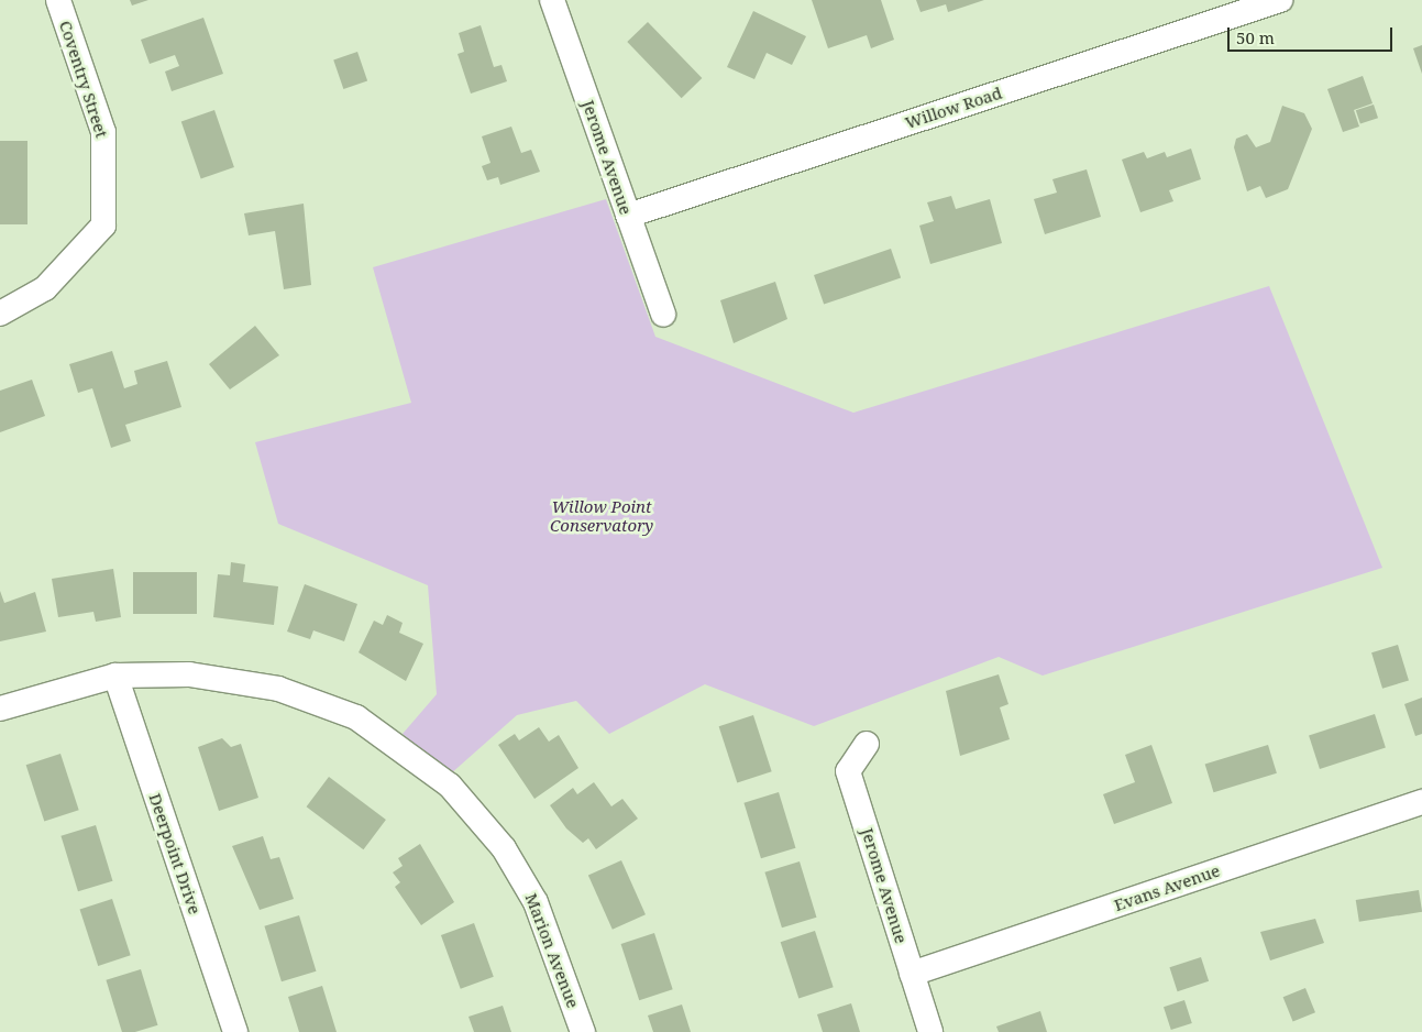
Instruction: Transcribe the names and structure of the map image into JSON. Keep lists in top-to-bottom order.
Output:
{
  "streets": {
    "street": [
      "Coventry Street",
      "Willow Road",
      "Jerome Avenue",
      "Deerpoint Drive",
      "Evans Avenue",
      "Marion Avenue"
    ]
  },
  "crossings": [
    ["Willow Road", "Jerome Avenue"],
    ["Jerome Avenue", "Evans Avenue"],
    ["Deerpoint Drive", "Marion Avenue"]
  ],
  "parks": ["Willow Point Conservatory"],
  "scale_bar": "50 m"
}
